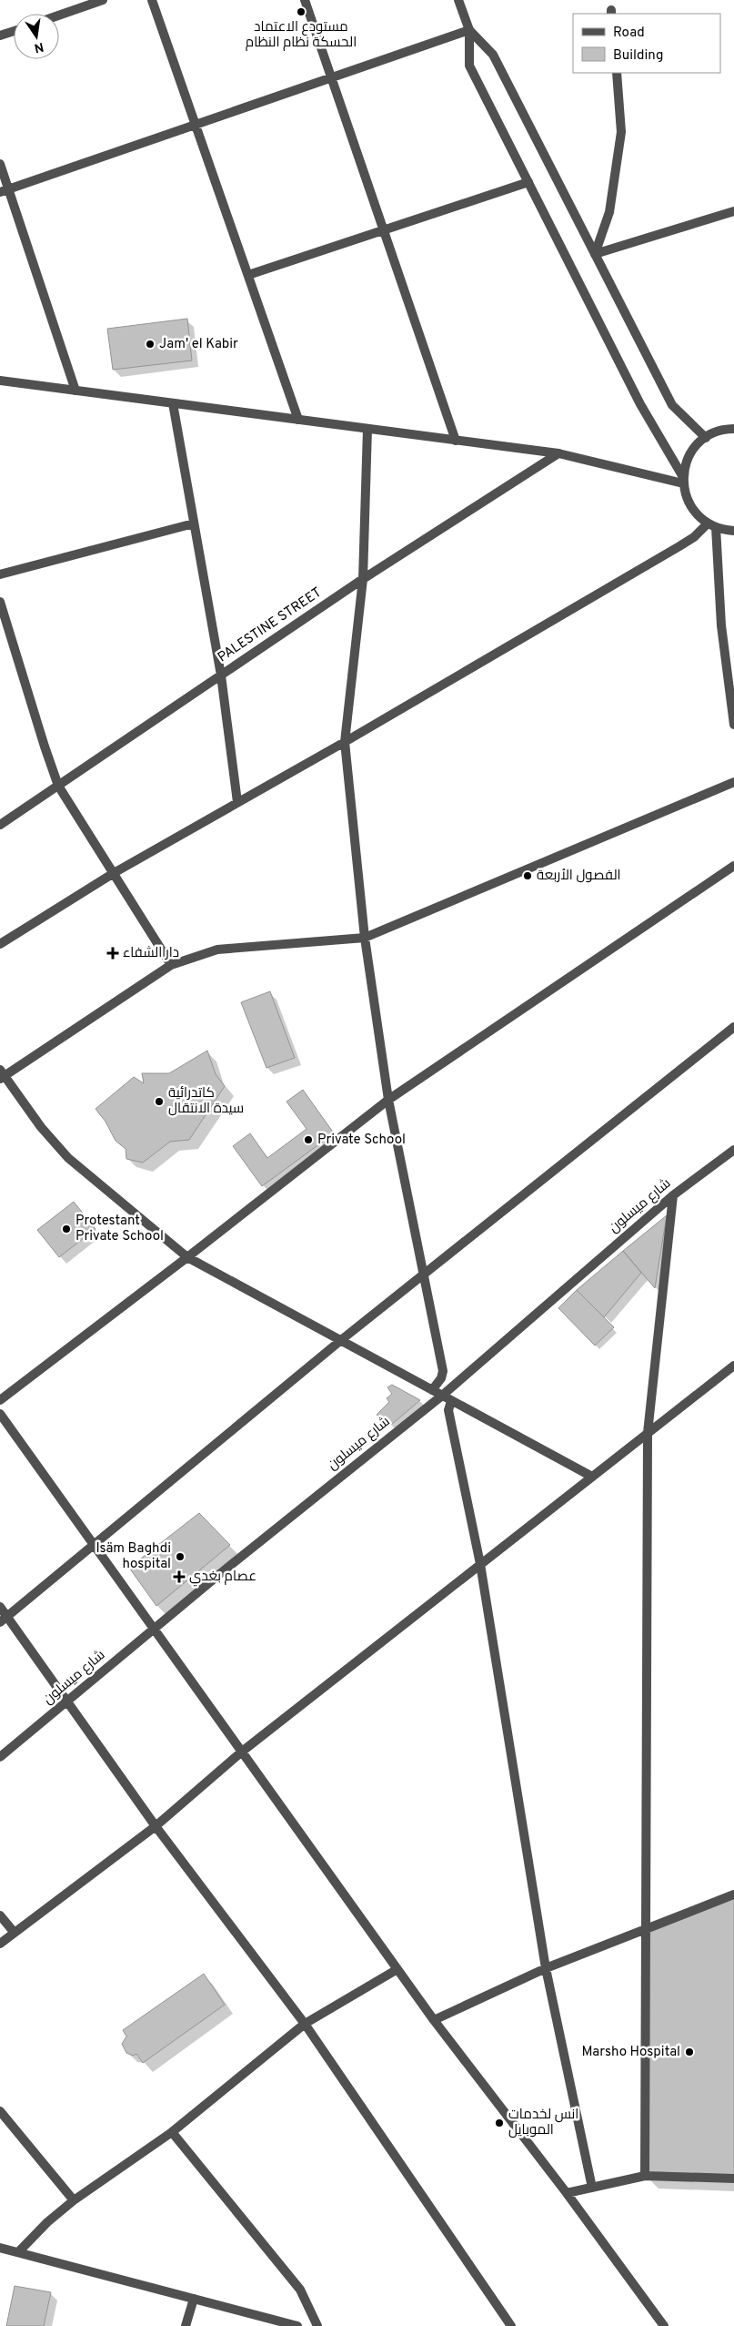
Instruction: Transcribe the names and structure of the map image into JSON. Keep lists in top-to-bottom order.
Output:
{
  "streets": {
    "street": ["PALESTINE STREET", "شارع ميسلون"]
  },
  "places": {
    "other": [
      "مستودع الاعتماد الحسكة نظام النظام",
      "Jam' el Kabir",
      "الفصول الأربعة",
      "كاتدرائية سيدة الانتقال",
      "Private School",
      "Protestant Private School",
      "Isäm Baghdi hospital",
      "Marsho Hospital",
      "انس لخدمات الموبايل"
    ],
    "health": ["دار الشفاء", "عصام بغدي"]
  },
  "legend": ["Road", "Building"],
  "north": "bottom"
}
